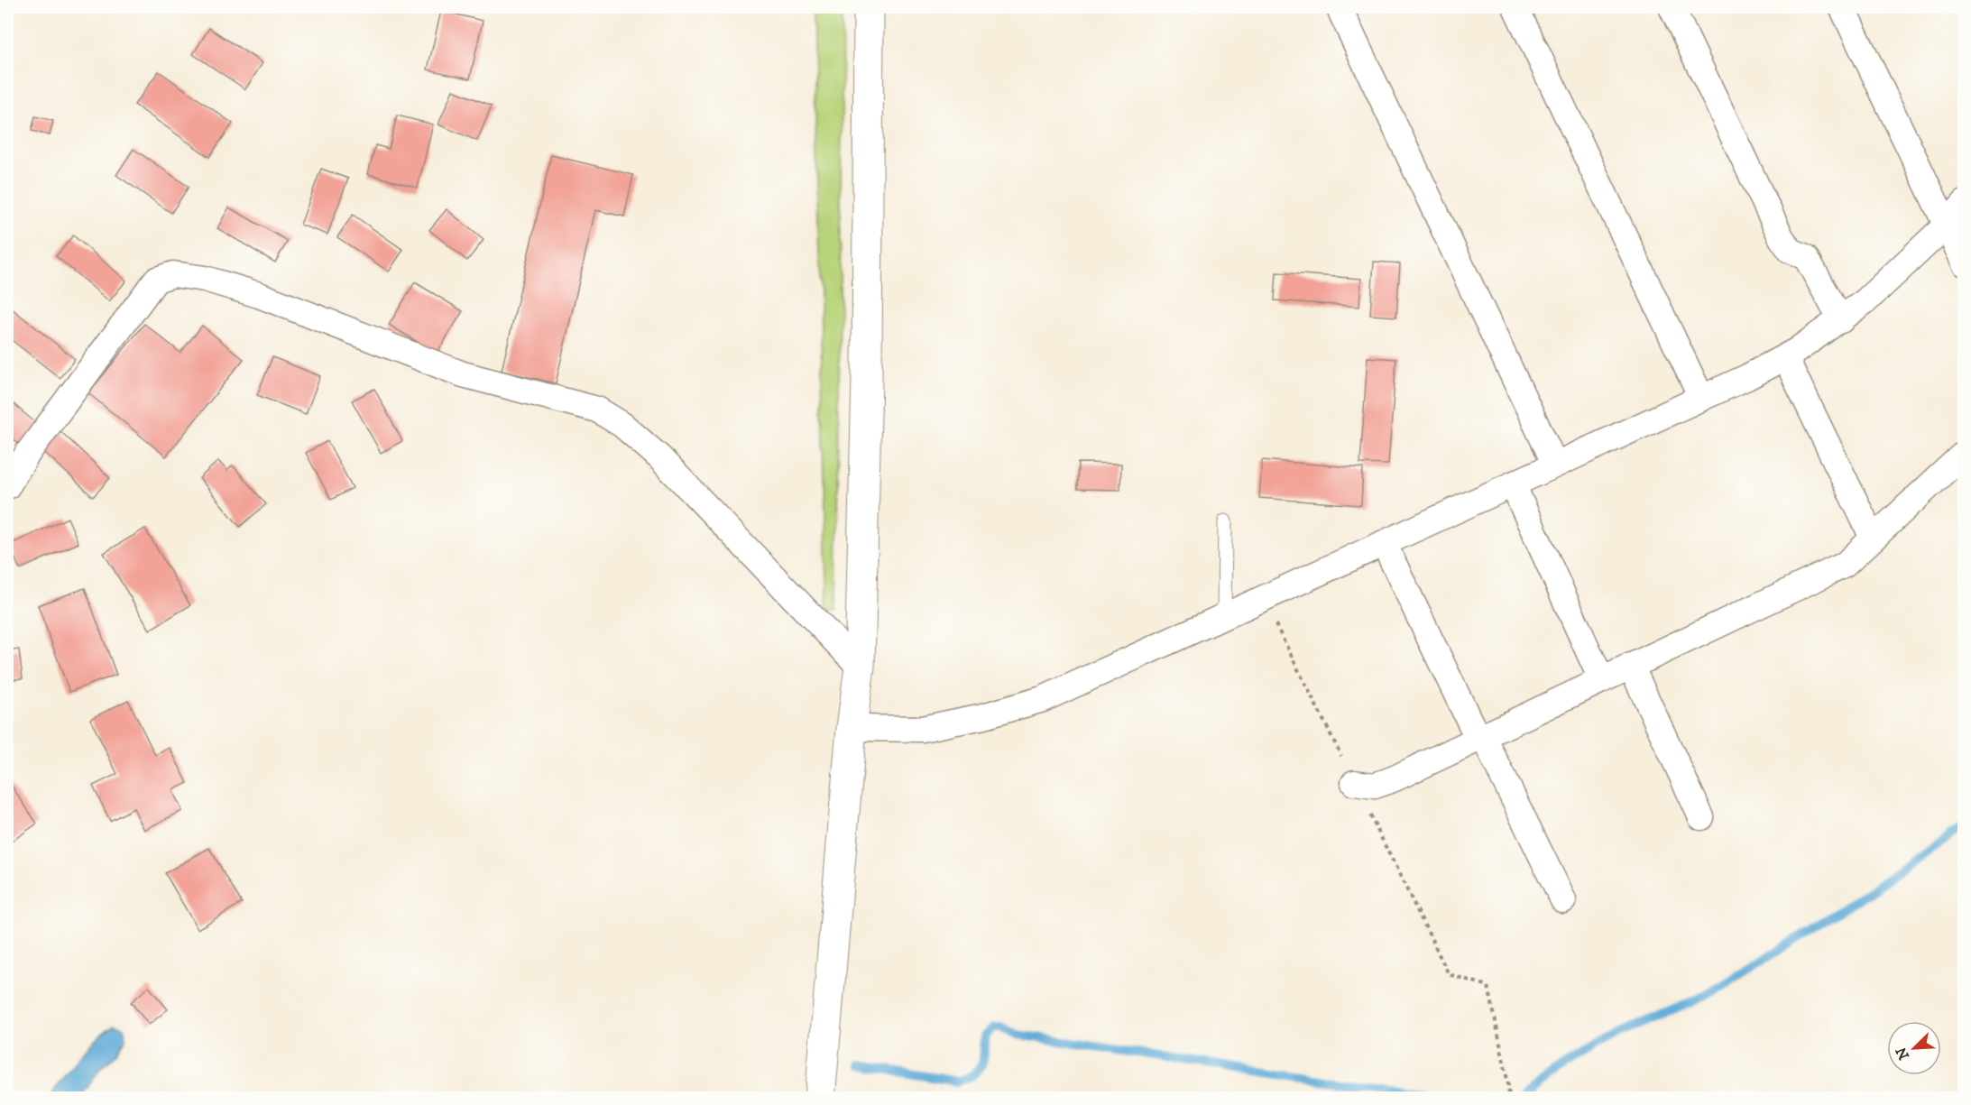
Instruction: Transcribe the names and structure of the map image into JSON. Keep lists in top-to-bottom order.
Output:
{
  "north": "bottom left"
}
